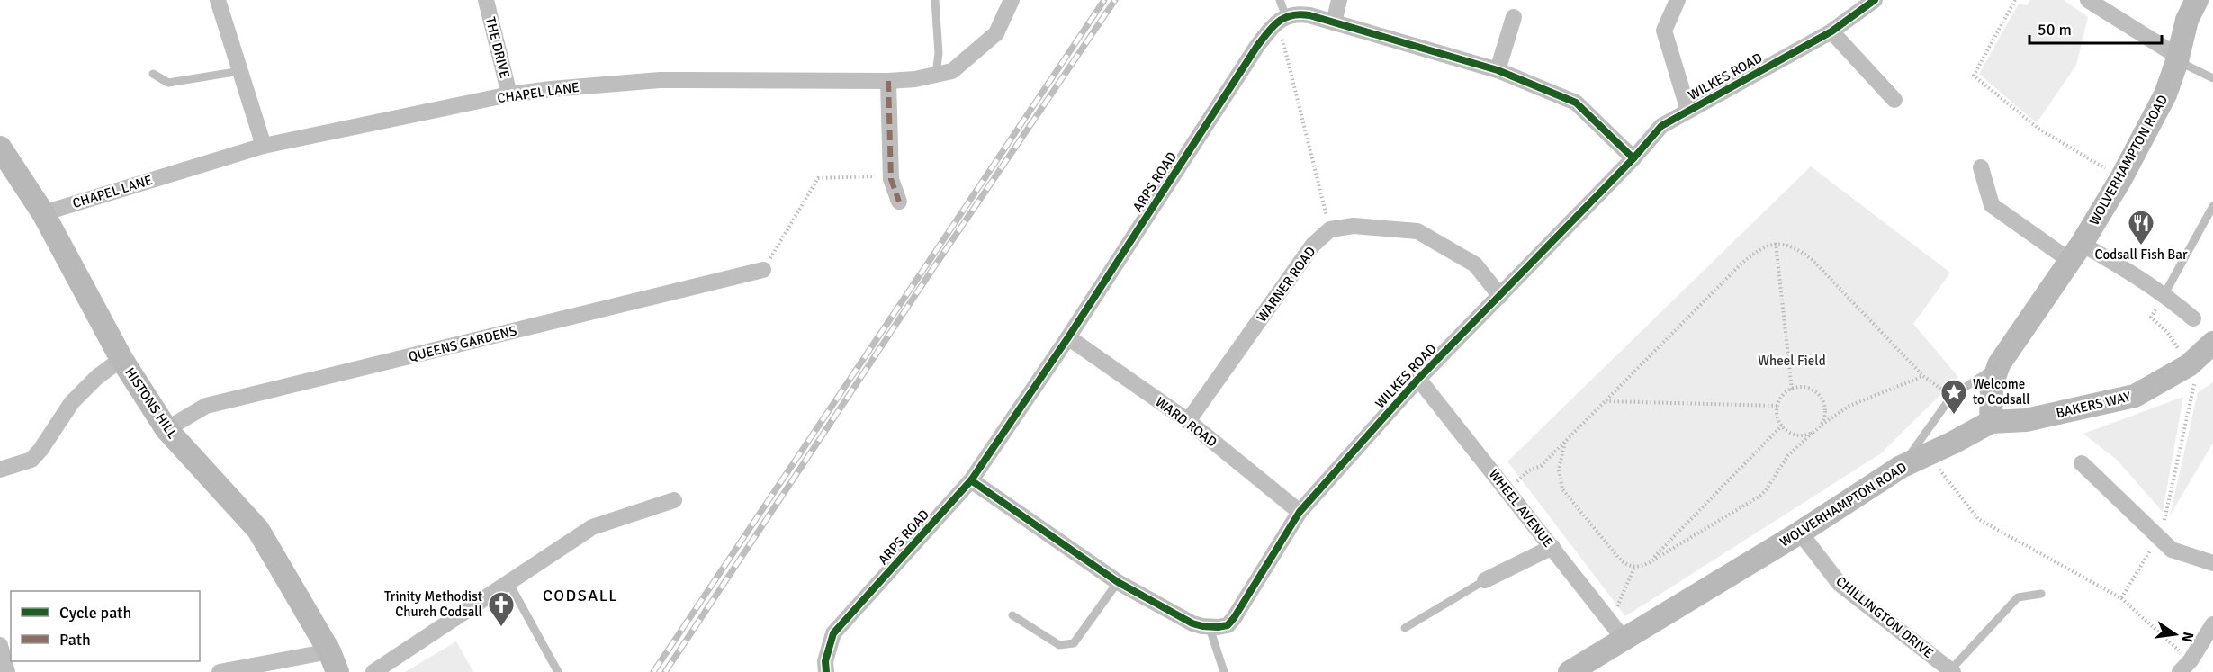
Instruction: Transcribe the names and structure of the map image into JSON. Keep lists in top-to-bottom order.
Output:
{
  "streets": {
    "street": [
      "THE DRIVE",
      "WILKES ROAD",
      "CHAPEL LANE",
      "WOLVERHAMPTON ROAD",
      "ARPS ROAD",
      "WARNER ROAD",
      "QUEENS GARDENS",
      "HISTONS HILL",
      "BAKERS WAY",
      "WARD ROAD",
      "WHEEL AVENUE",
      "CHILLINGTON DRIVE"
    ]
  },
  "crossings": [
    ["THE DRIVE", "CHAPEL LANE"],
    ["WILKES ROAD", "WARD ROAD"],
    ["WILKES ROAD", "WHEEL AVENUE"],
    ["CHAPEL LANE", "HISTONS HILL"],
    ["WOLVERHAMPTON ROAD", "BAKERS WAY"],
    ["WOLVERHAMPTON ROAD", "WHEEL AVENUE"],
    ["WOLVERHAMPTON ROAD", "CHILLINGTON DRIVE"],
    ["ARPS ROAD", "WARD ROAD"],
    ["WARNER ROAD", "WARD ROAD"],
    ["QUEENS GARDENS", "HISTONS HILL"]
  ],
  "districts": ["CODSALL"],
  "parks": ["Wheel Field"],
  "places": {
    "restaurant": ["Codsall Fish Bar"],
    "place": ["Welcome to Codsall"],
    "church": ["Trinity Methodist Church Codsall"]
  },
  "legend": ["Cycle path", "Path"],
  "scale_bar": "50 m",
  "north": "right"
}
